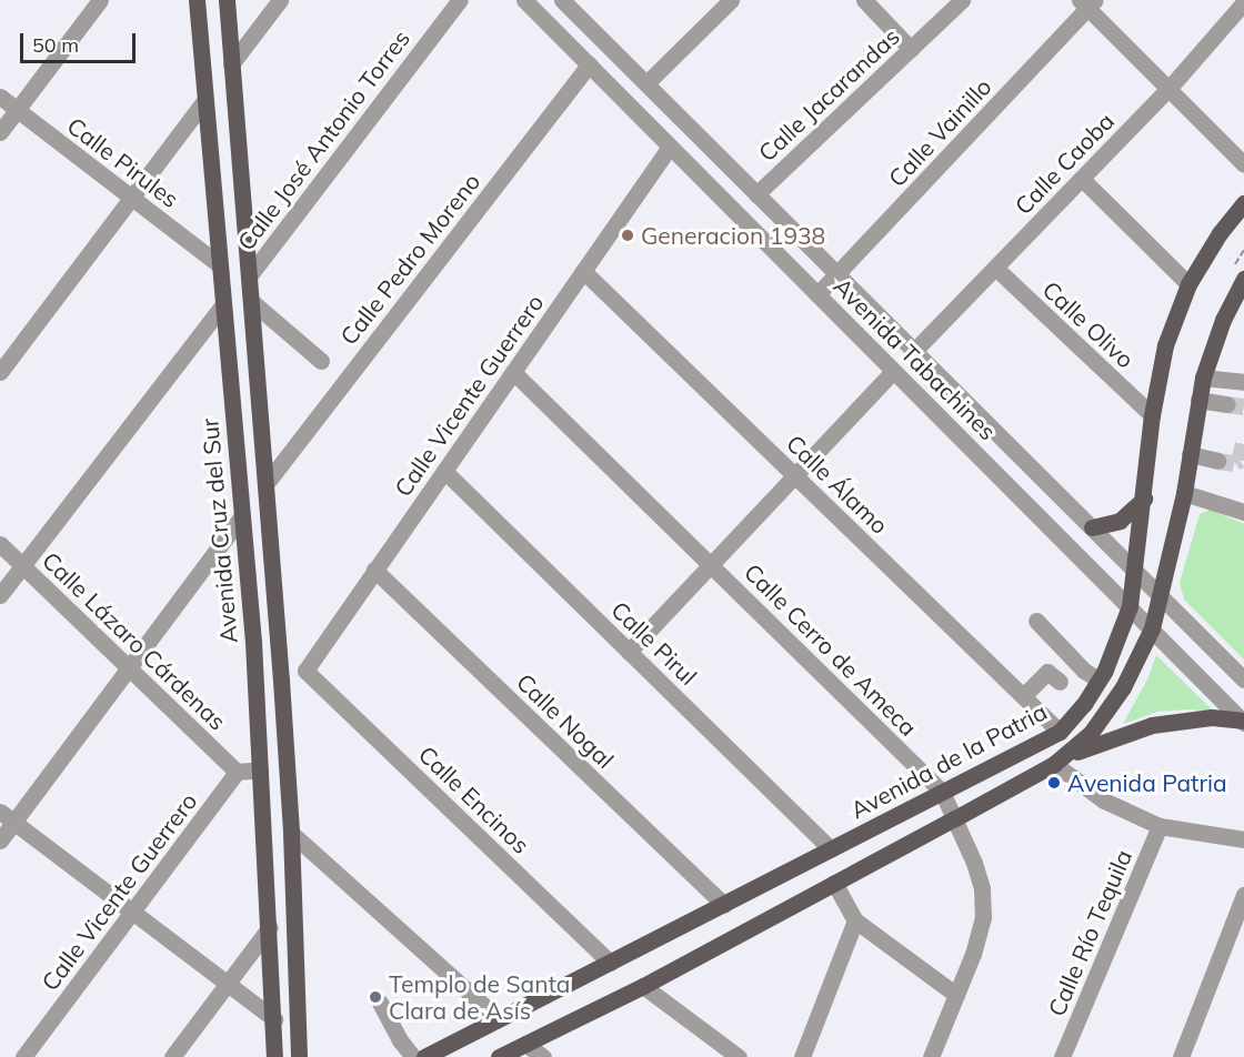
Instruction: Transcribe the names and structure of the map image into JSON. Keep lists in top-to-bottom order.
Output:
{
  "streets": {
    "main road": ["Avenida Cruz del Sur", "Avenida de la Patria"],
    "street": [
      "Calle Jacarandas",
      "Calle Vainillo",
      "Calle José Antonio Torres",
      "Calle Pirules",
      "Calle Caoba",
      "Calle Pedro Moreno",
      "Calle Olivo",
      "Avenida Tabachines",
      "Calle Vicente Guerrero",
      "Calle Álamo",
      "Calle Lázaro Cárdenas",
      "Calle Pirul",
      "Calle Cerro de Ameca",
      "Calle Nogal",
      "Calle Encinos",
      "Calle Río Tequila"
    ]
  },
  "crossings": [
    ["Calle Jacarandas", "Avenida Tabachines"],
    ["Calle Vainillo", "Avenida Tabachines"],
    ["Calle Pirules", "Avenida Cruz del Sur"],
    ["Calle Caoba", "Calle Olivo"],
    ["Calle Caoba", "Avenida Tabachines"],
    ["Calle Pedro Moreno", "Avenida Tabachines"],
    ["Calle Olivo", "Avenida de la Patria"],
    ["Avenida Tabachines", "Calle Vicente Guerrero"],
    ["Avenida Tabachines", "Avenida de la Patria"],
    ["Calle Vicente Guerrero", "Calle Álamo"],
    ["Calle Vicente Guerrero", "Calle Lázaro Cárdenas"],
    ["Calle Vicente Guerrero", "Calle Pirul"],
    ["Calle Vicente Guerrero", "Calle Cerro de Ameca"],
    ["Calle Vicente Guerrero", "Calle Nogal"],
    ["Calle Vicente Guerrero", "Calle Encinos"],
    ["Calle Álamo", "Avenida de la Patria"],
    ["Calle Pirul", "Avenida de la Patria"],
    ["Calle Cerro de Ameca", "Avenida de la Patria"],
    ["Calle Nogal", "Avenida de la Patria"],
    ["Avenida de la Patria", "Calle Encinos"]
  ],
  "places": ["Generacion 1938", "Avenida Patria", "Templo de Santa Clara de Asís"],
  "scale_bar": "50 m"
}
